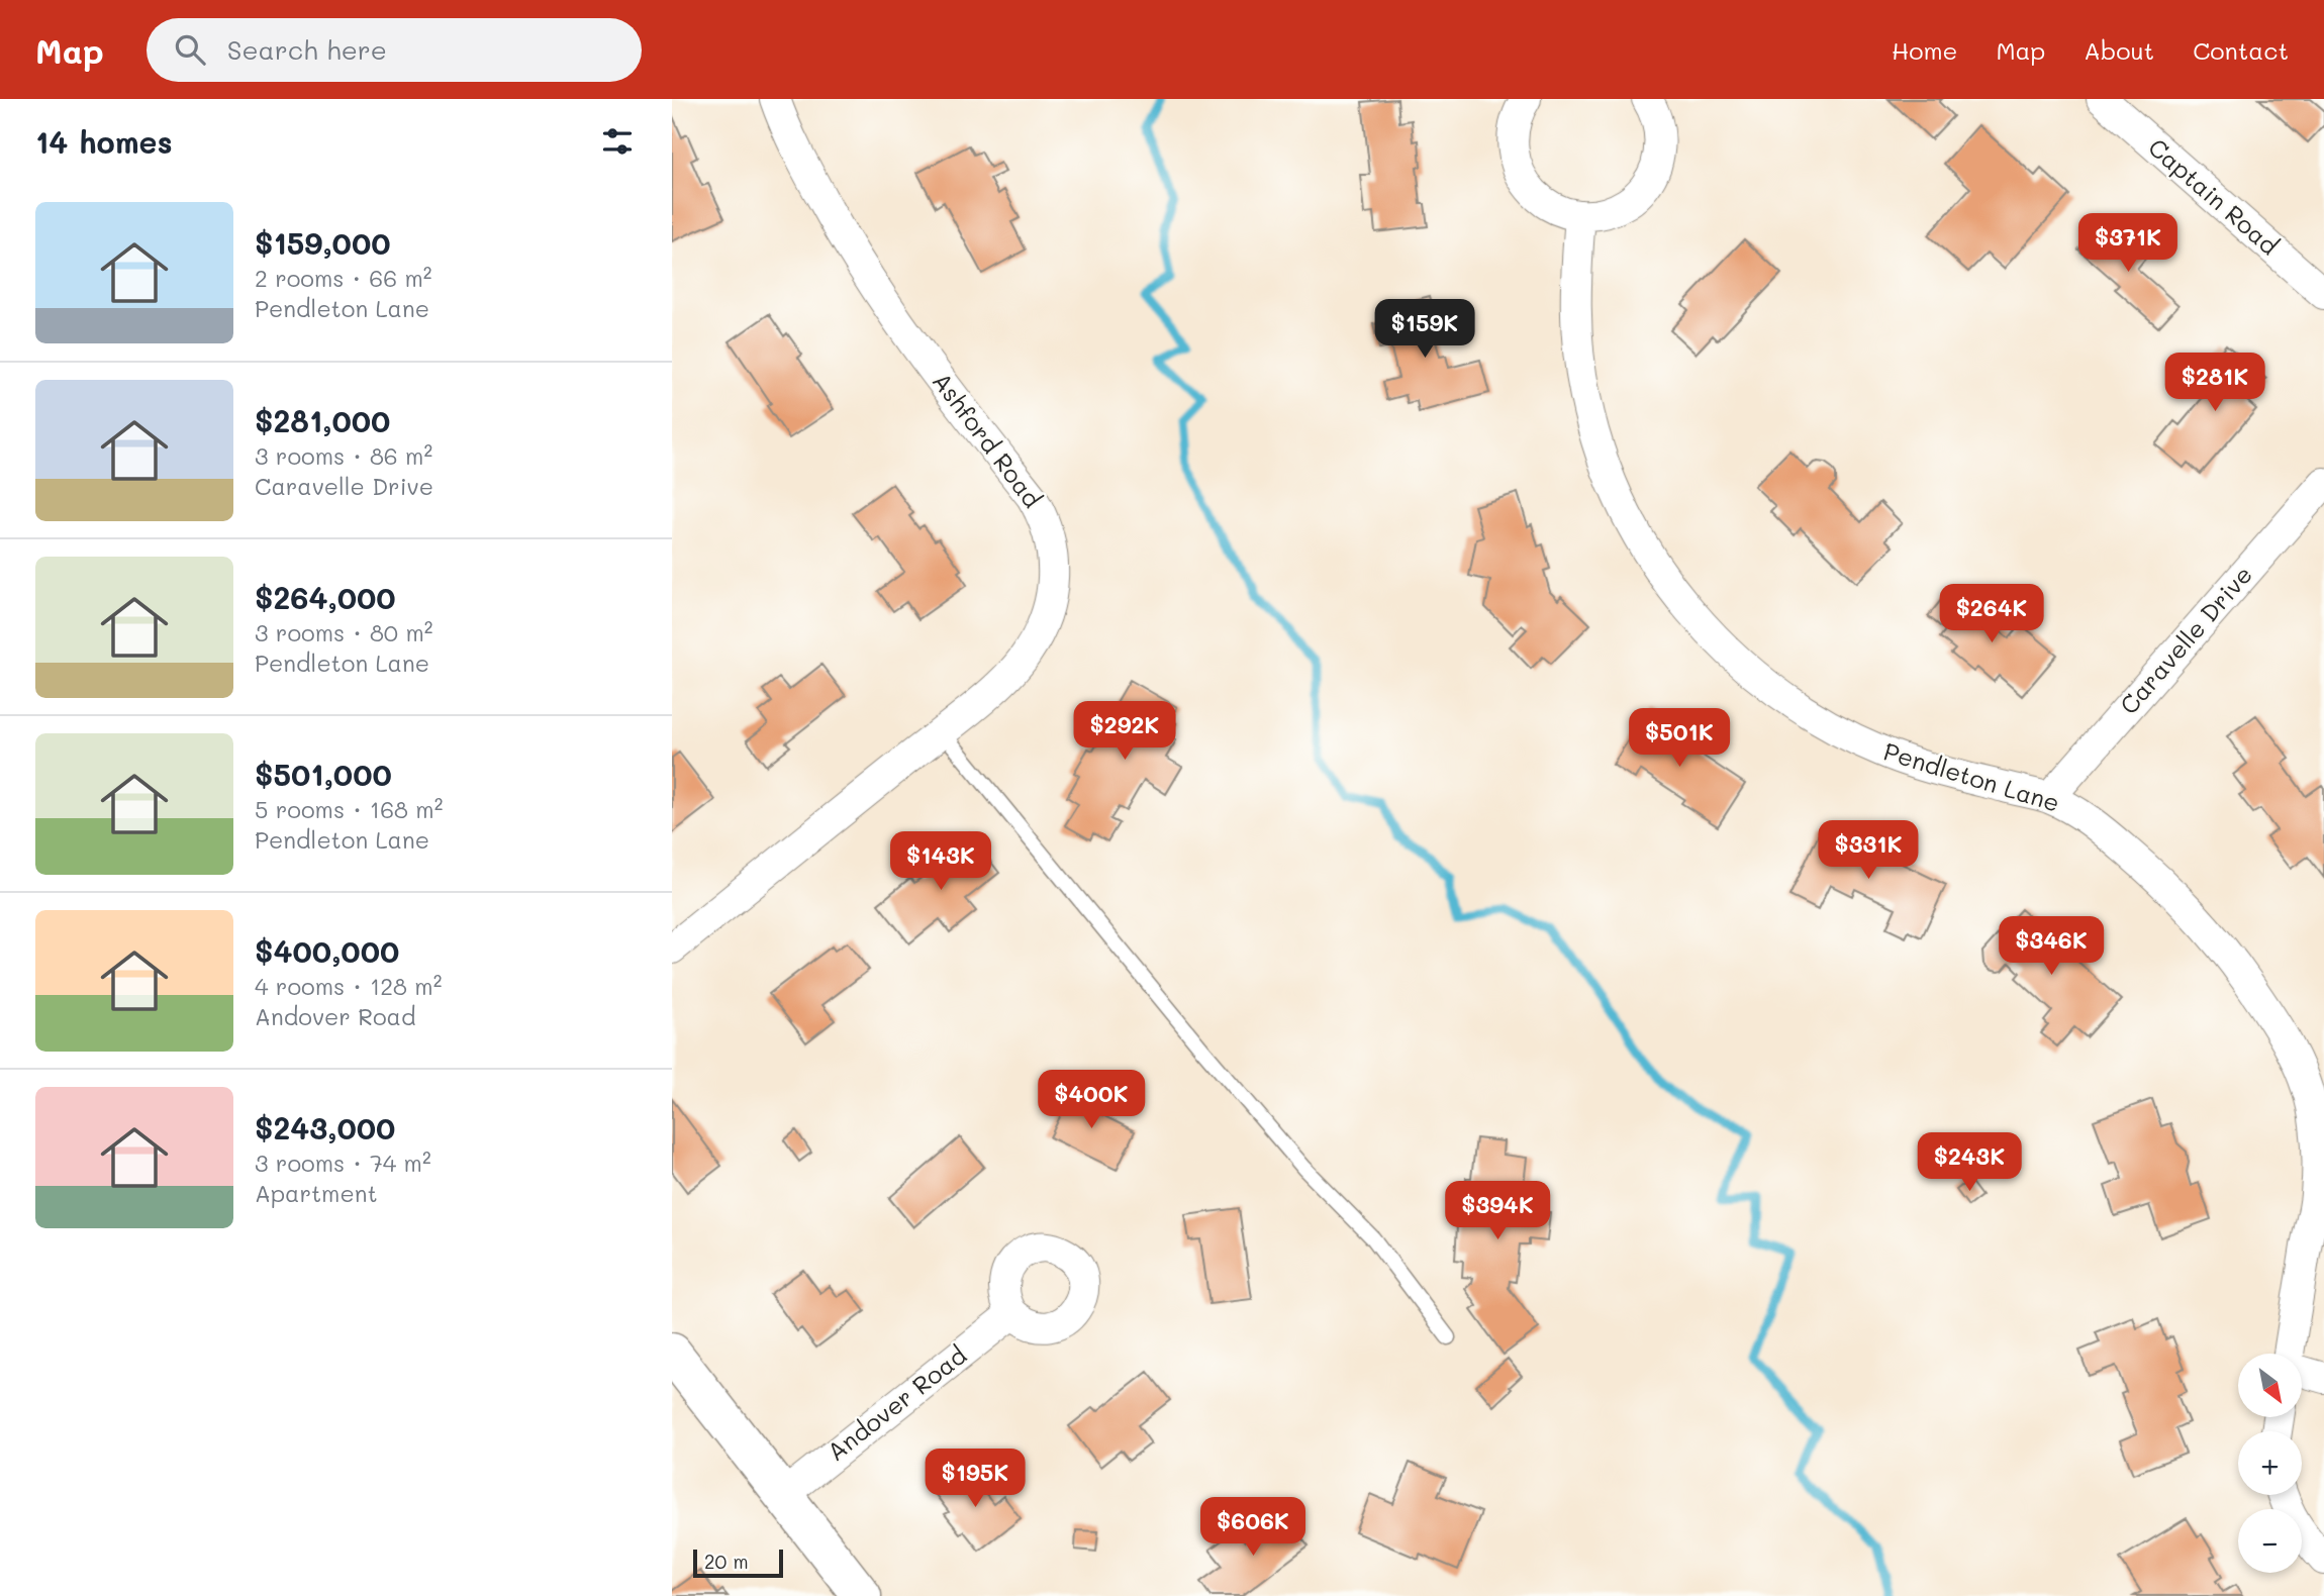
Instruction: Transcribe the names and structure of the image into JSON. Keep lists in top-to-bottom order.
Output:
{
  "streets": {
    "street": [
      "Captain Road",
      "Ashford Road",
      "Caravelle Drive",
      "Pendleton Lane",
      "Andover Road"
    ]
  },
  "crossings": [
    ["Caravelle Drive", "Pendleton Lane"]
  ],
  "scale_bar": "20 m",
  "north": "bottom right",
  "page": {
    "header": "Map",
    "search": "Search here",
    "nav": [
      "Home",
      "Map",
      "About",
      "Contact"
    ],
    "heading": "14 homes",
    "list": [
      {
        "name": "$159,000",
        "note": "2 rooms · 66 m² · Pendleton Lane"
      },
      {
        "name": "$281,000",
        "note": "3 rooms · 86 m² · Caravelle Drive"
      },
      {
        "name": "$264,000",
        "note": "3 rooms · 80 m² · Pendleton Lane"
      },
      {
        "name": "$501,000",
        "note": "5 rooms · 168 m² · Pendleton Lane"
      },
      {
        "name": "$400,000",
        "note": "4 rooms · 128 m² · Andover Road"
      },
      {
        "name": "$243,000",
        "note": "3 rooms · 74 m² · Apartment"
      }
    ],
    "price": [
      "$371K",
      "$159K",
      "$281K",
      "$264K",
      "$292K",
      "$501K",
      "$331K",
      "$143K",
      "$346K",
      "$400K",
      "$243K",
      "$394K",
      "$195K",
      "$606K"
    ],
    "map_buttons": ["+", "−"],
    "scale": "20 m"
  }
}
